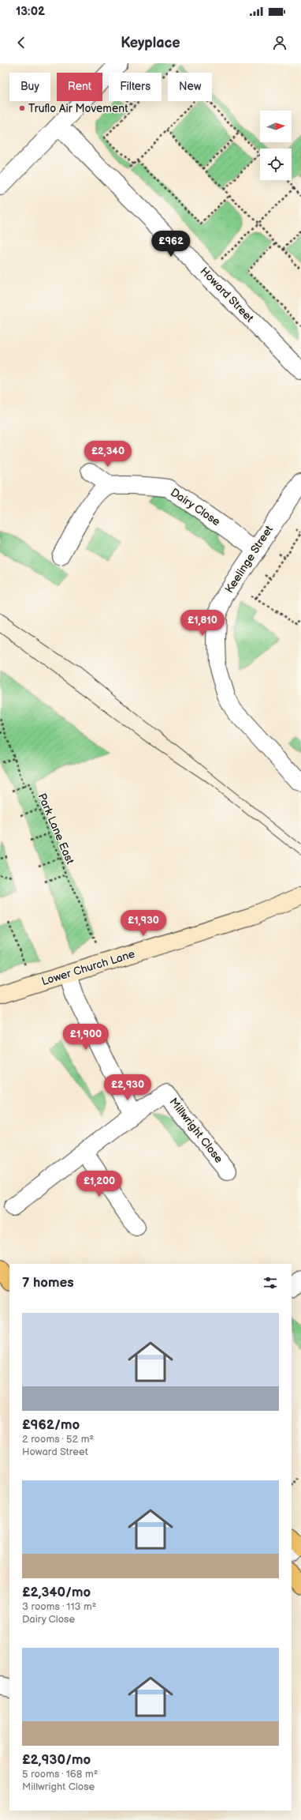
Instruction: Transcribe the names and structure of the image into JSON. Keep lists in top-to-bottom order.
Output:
{
  "streets": {
    "main road": ["Lower Church Lane"],
    "street": [
      "Howard Street",
      "Dairy Close",
      "Keelinge Street",
      "Millwright Close"
    ],
    "path": ["Park Lane East"]
  },
  "crossings": [
    ["Dairy Close", "Keelinge Street"]
  ],
  "places": ["Truflo Air Movement"],
  "north": "right",
  "page": {
    "status": "13:02",
    "header": "Keyplace",
    "chip": [
      "Buy",
      "Rent",
      "Filters",
      "New"
    ],
    "price": [
      "£962",
      "£2,340",
      "£1,810",
      "£1,930",
      "£1,900",
      "£2,930",
      "£1,200"
    ],
    "heading": "7 homes",
    "list": [
      {
        "name": "£962/mo",
        "note": "2 rooms · 52 m² · Howard Street"
      },
      {
        "name": "£2,340/mo",
        "note": "3 rooms · 113 m² · Dairy Close"
      },
      {
        "name": "£2,930/mo",
        "note": "5 rooms · 168 m² · Millwright Close"
      }
    ]
  }
}
